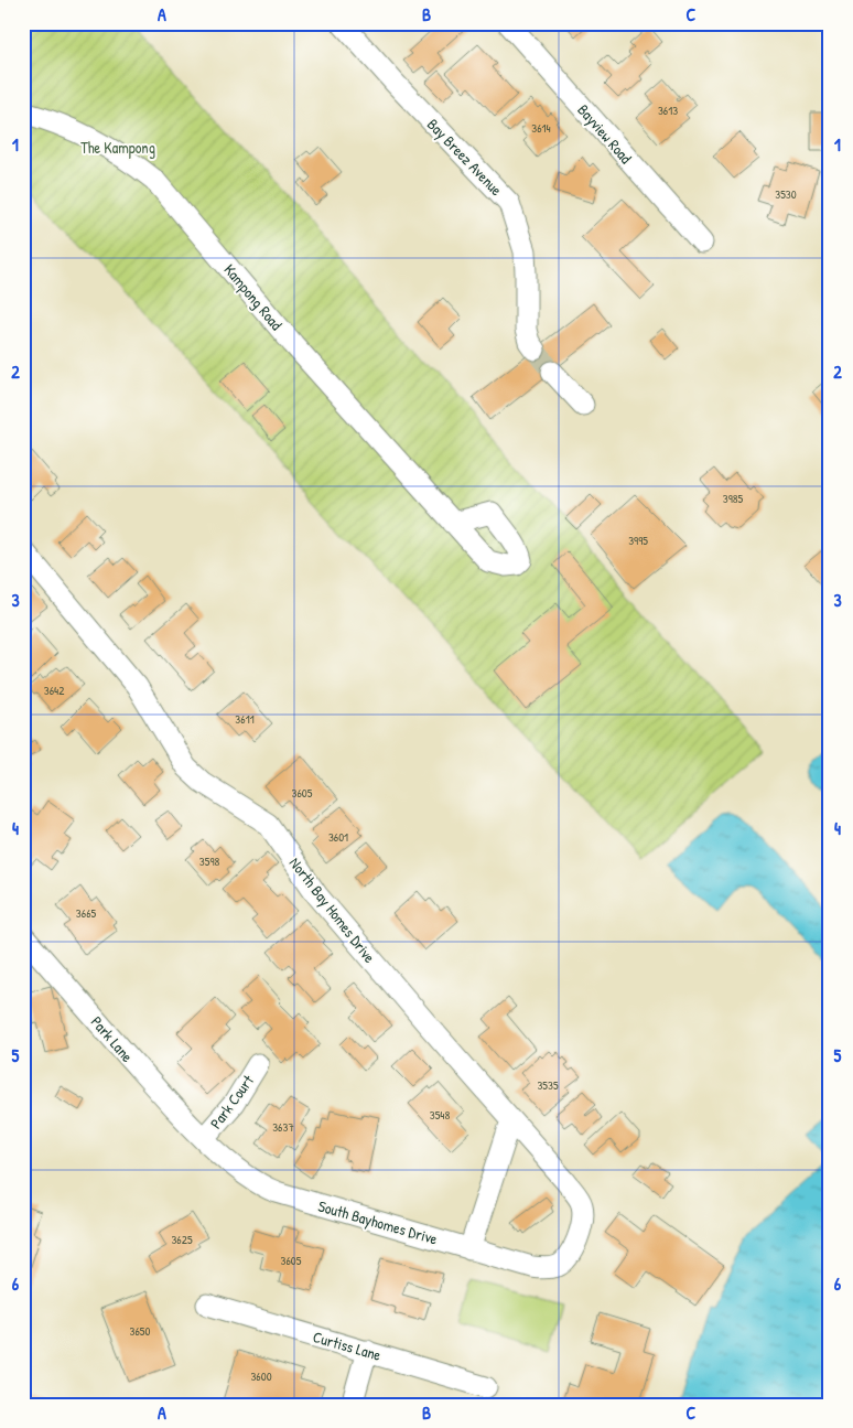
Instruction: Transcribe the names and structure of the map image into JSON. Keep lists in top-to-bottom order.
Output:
{
  "streets": {
    "street": [
      "Bayview Road",
      "Bay Breez Avenue",
      "Kampong Road",
      "North Bay Homes Drive",
      "Park Lane",
      "Park Court",
      "South Bayhomes Drive",
      "Curtiss Lane"
    ]
  },
  "crossings": [
    ["North Bay Homes Drive", "South Bayhomes Drive"],
    ["Park Lane", "Park Court"],
    ["Park Lane", "South Bayhomes Drive"],
    ["Park Court", "South Bayhomes Drive"]
  ],
  "parks": ["The Kampong"],
  "house_numbers": [
    "3613",
    "3614",
    "3530",
    "3985",
    "3995",
    "3642",
    "3611",
    "3605",
    "3601",
    "3598",
    "3665",
    "3535",
    "3548",
    "3637",
    "3625",
    "3605",
    "3650",
    "3600"
  ],
  "grid": {
    "columns": ["A", "B", "C"],
    "rows": [
      "1",
      "2",
      "3",
      "4",
      "5",
      "6"
    ]
  }
}
